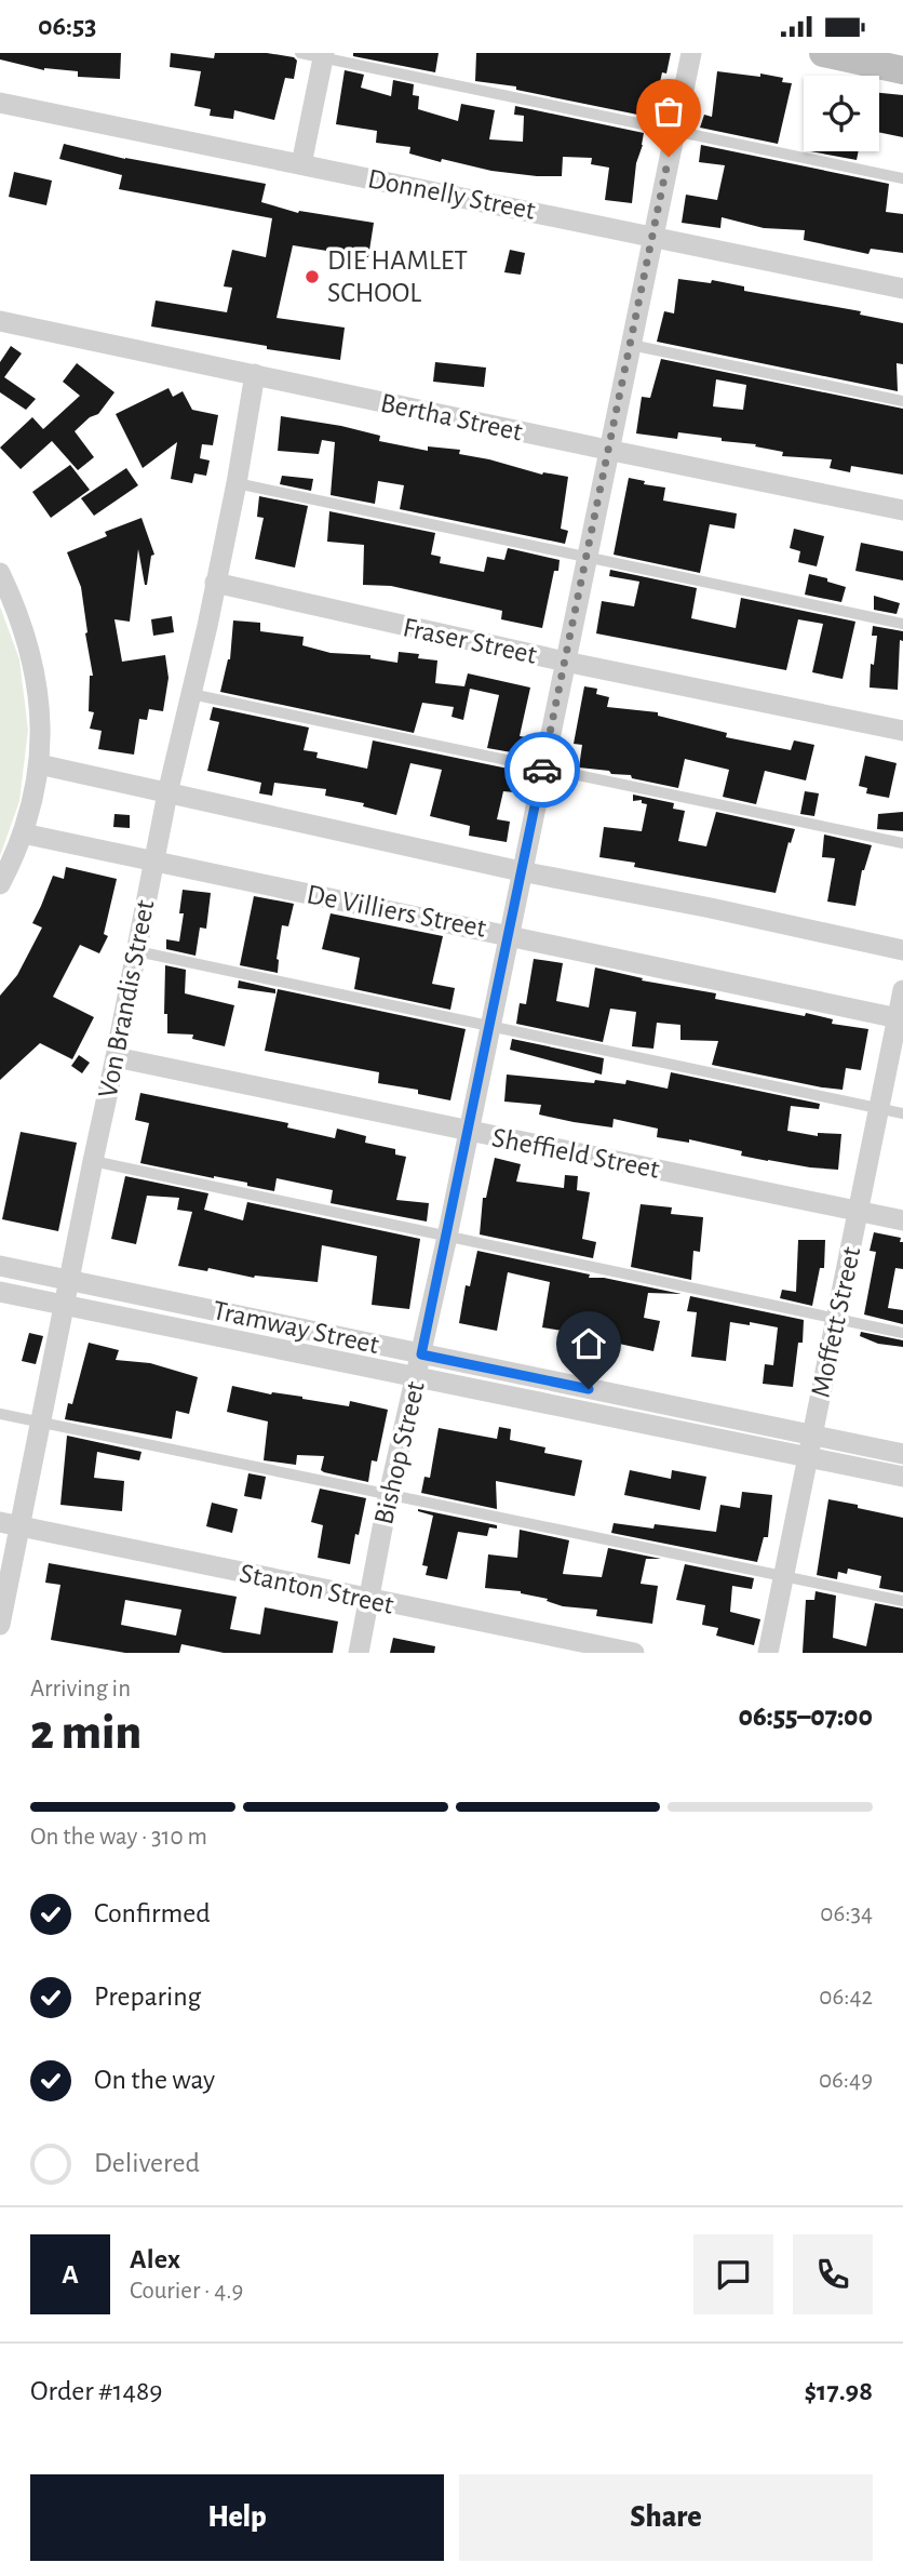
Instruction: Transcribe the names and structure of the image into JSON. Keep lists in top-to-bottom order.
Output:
{
  "streets": {
    "street": [
      "Donnelly Street",
      "Bertha Street",
      "Fraser Street",
      "De Villiers Street",
      "Von Brandis Street",
      "Sheffield Street",
      "Moffett Street",
      "Tramway Street",
      "Bishop Street",
      "Stanton Street"
    ]
  },
  "crossings": [
    ["Donnelly Street", "Bishop Street"],
    ["Bertha Street", "Von Brandis Street"],
    ["Bertha Street", "Bishop Street"],
    ["Fraser Street", "Von Brandis Street"],
    ["Fraser Street", "Bishop Street"],
    ["De Villiers Street", "Von Brandis Street"],
    ["De Villiers Street", "Moffett Street"],
    ["De Villiers Street", "Bishop Street"],
    ["Von Brandis Street", "Sheffield Street"],
    ["Von Brandis Street", "Tramway Street"],
    ["Von Brandis Street", "Stanton Street"],
    ["Sheffield Street", "Moffett Street"],
    ["Sheffield Street", "Bishop Street"],
    ["Moffett Street", "Tramway Street"],
    ["Tramway Street", "Bishop Street"],
    ["Bishop Street", "Stanton Street"]
  ],
  "places": ["DIE HAMLET SCHOOL"],
  "page": {
    "status": "06:53",
    "heading": ["2 min", "Arriving in", "06:55–07:00"],
    "panel": [
      "Alex",
      "Courier · 4.9",
      "Order #1489",
      "$17.98"
    ],
    "bar": "On the way · 310 m",
    "list": [
      ["Confirmed", "06:34"],
      ["Preparing", "06:42"],
      ["On the way", "06:49"],
      "Delivered"
    ],
    "round": "A",
    "buttons": ["Help", "Share"]
  }
}
